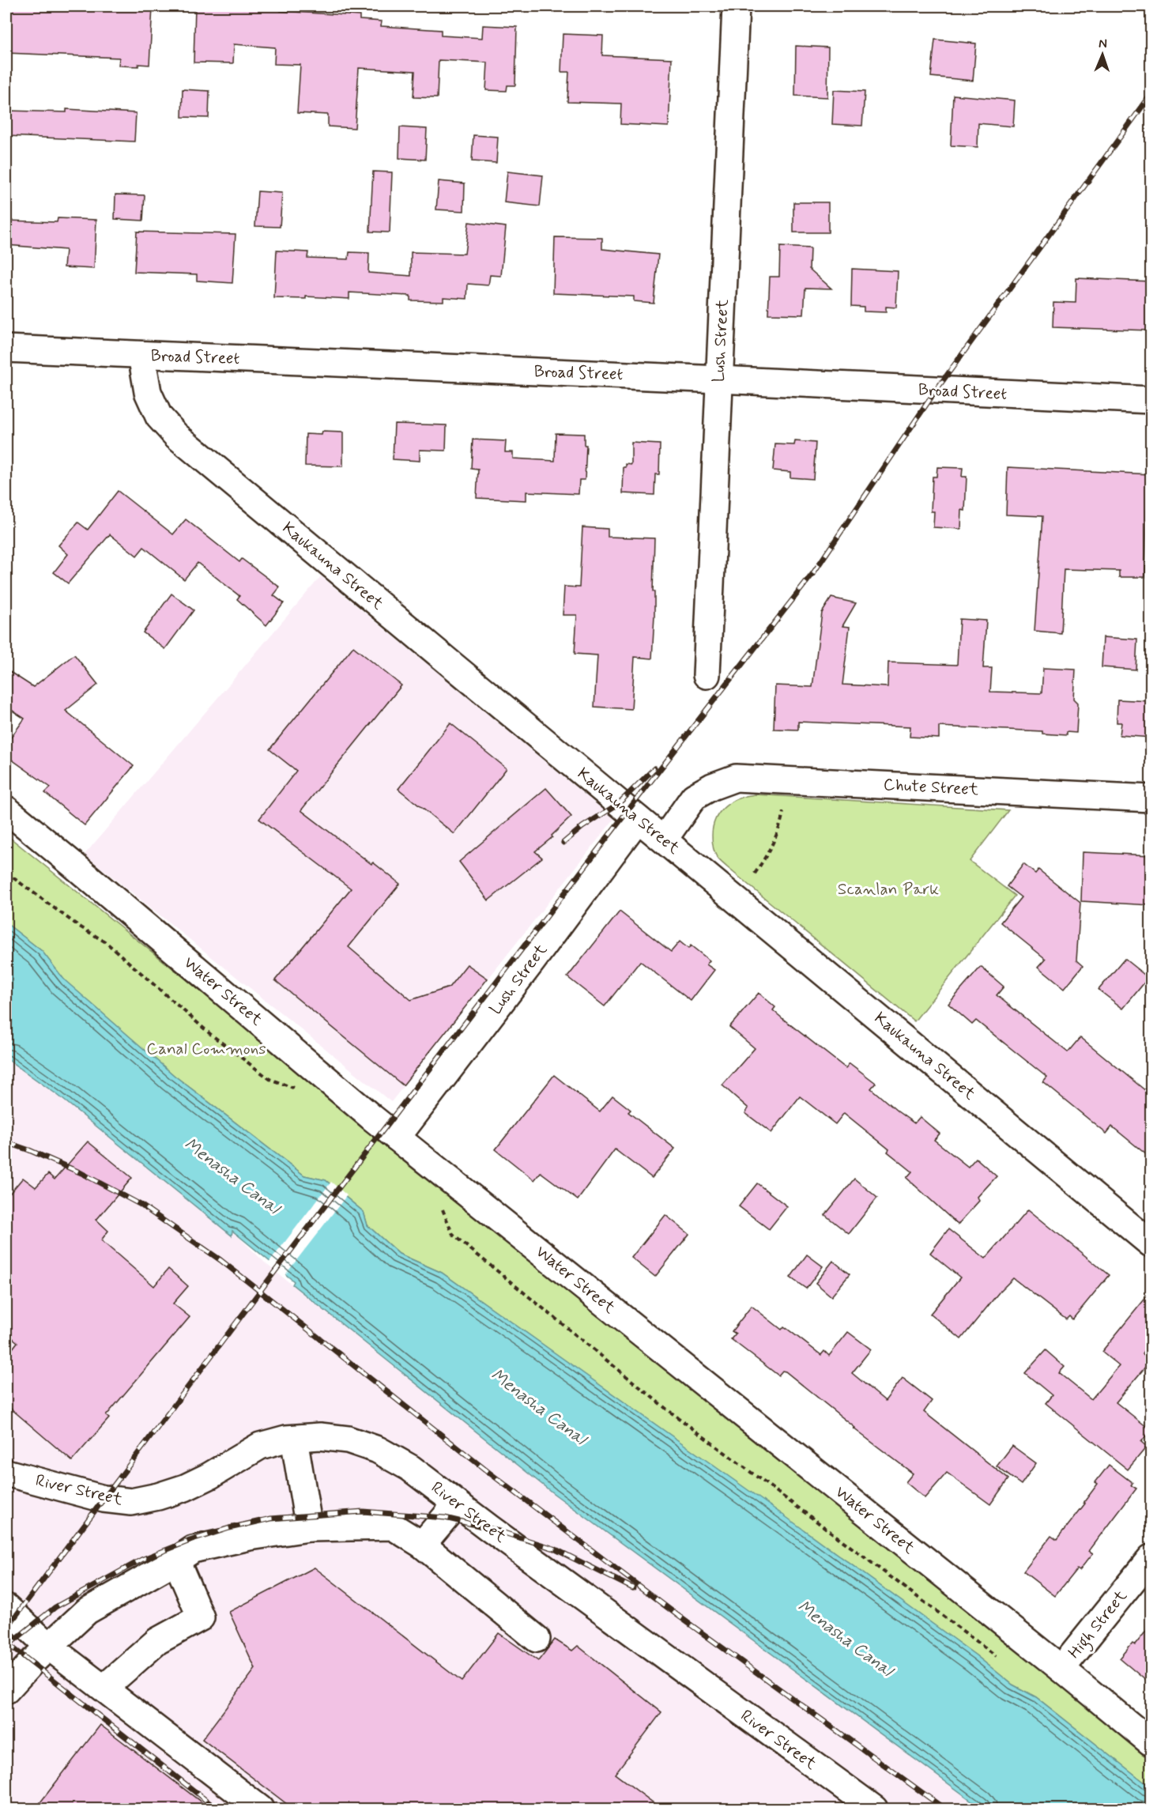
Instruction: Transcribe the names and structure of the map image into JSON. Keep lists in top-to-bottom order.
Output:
{
  "streets": {
    "street": [
      "Lush Street",
      "Broad Street",
      "Kaukauna Street",
      "Chute Street",
      "Water Street",
      "River Street",
      "High Street"
    ]
  },
  "crossings": [
    ["Lush Street", "Broad Street"],
    ["Lush Street", "Kaukauna Street"],
    ["Lush Street", "Water Street"],
    ["Broad Street", "Kaukauna Street"],
    ["Kaukauna Street", "Chute Street"],
    ["Water Street", "High Street"]
  ],
  "water": ["Menasha Canal"],
  "parks": ["Scanlan Park", "Canal Commons"],
  "north": "top"
}
